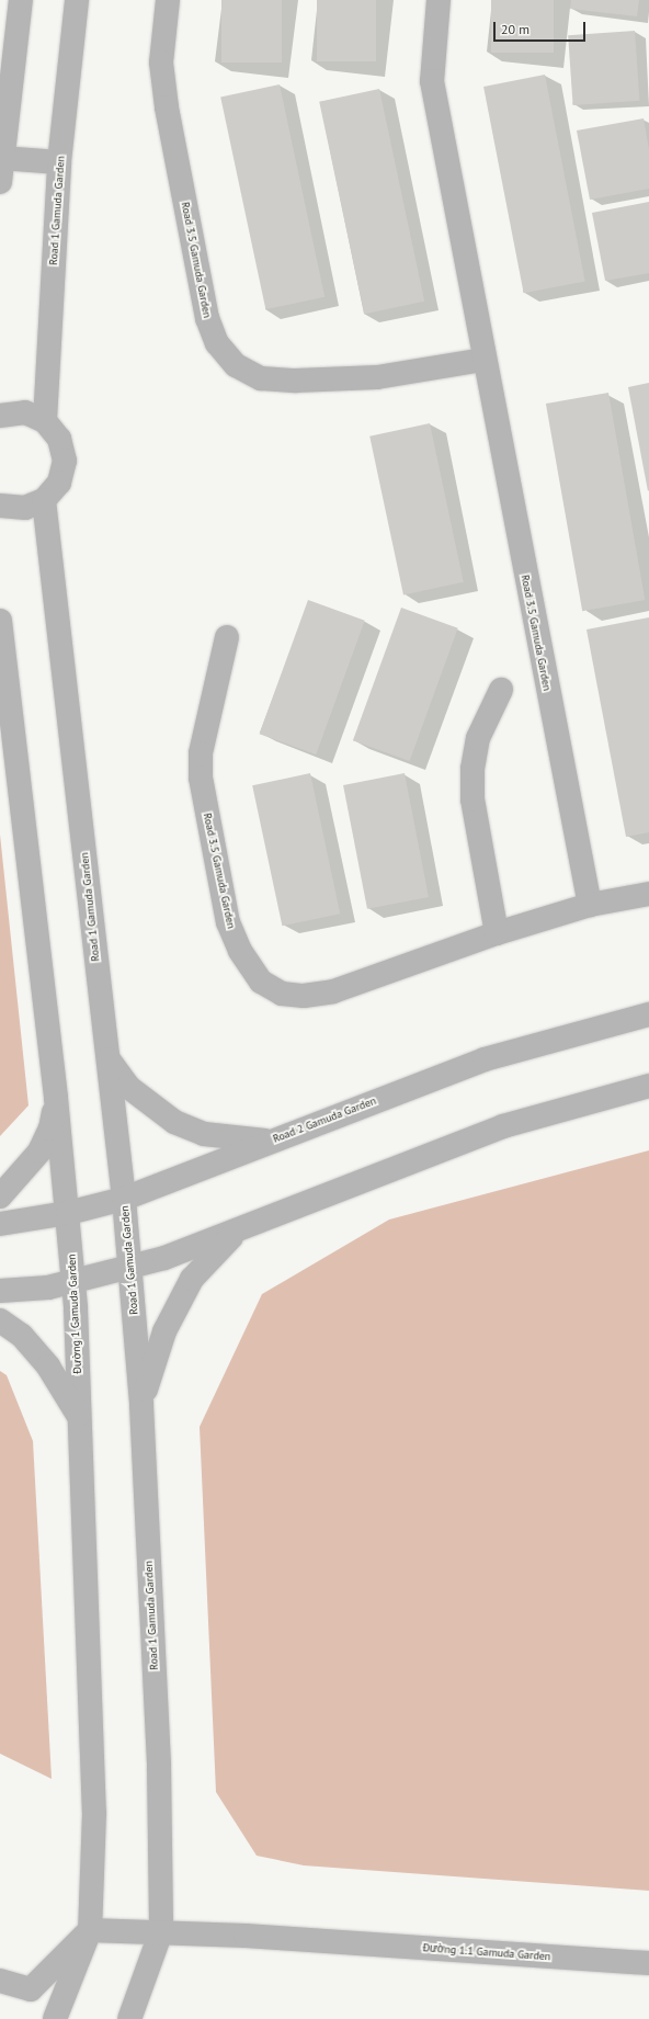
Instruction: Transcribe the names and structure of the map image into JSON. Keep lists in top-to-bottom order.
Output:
{
  "streets": {
    "street": [
      "Road 1 Gamuda Garden",
      "Road 3.5 Gamuda Garden",
      "Road 2 Gamuda Garden",
      "Đường 1 Gamuda Garden",
      "Đường 1.1 Gamuda Garden"
    ]
  },
  "crossings": [
    ["Road 1 Gamuda Garden", "Road 2 Gamuda Garden"],
    ["Road 1 Gamuda Garden", "Đường 1.1 Gamuda Garden"],
    ["Road 2 Gamuda Garden", "Đường 1 Gamuda Garden"]
  ],
  "scale_bar": "20 m"
}
